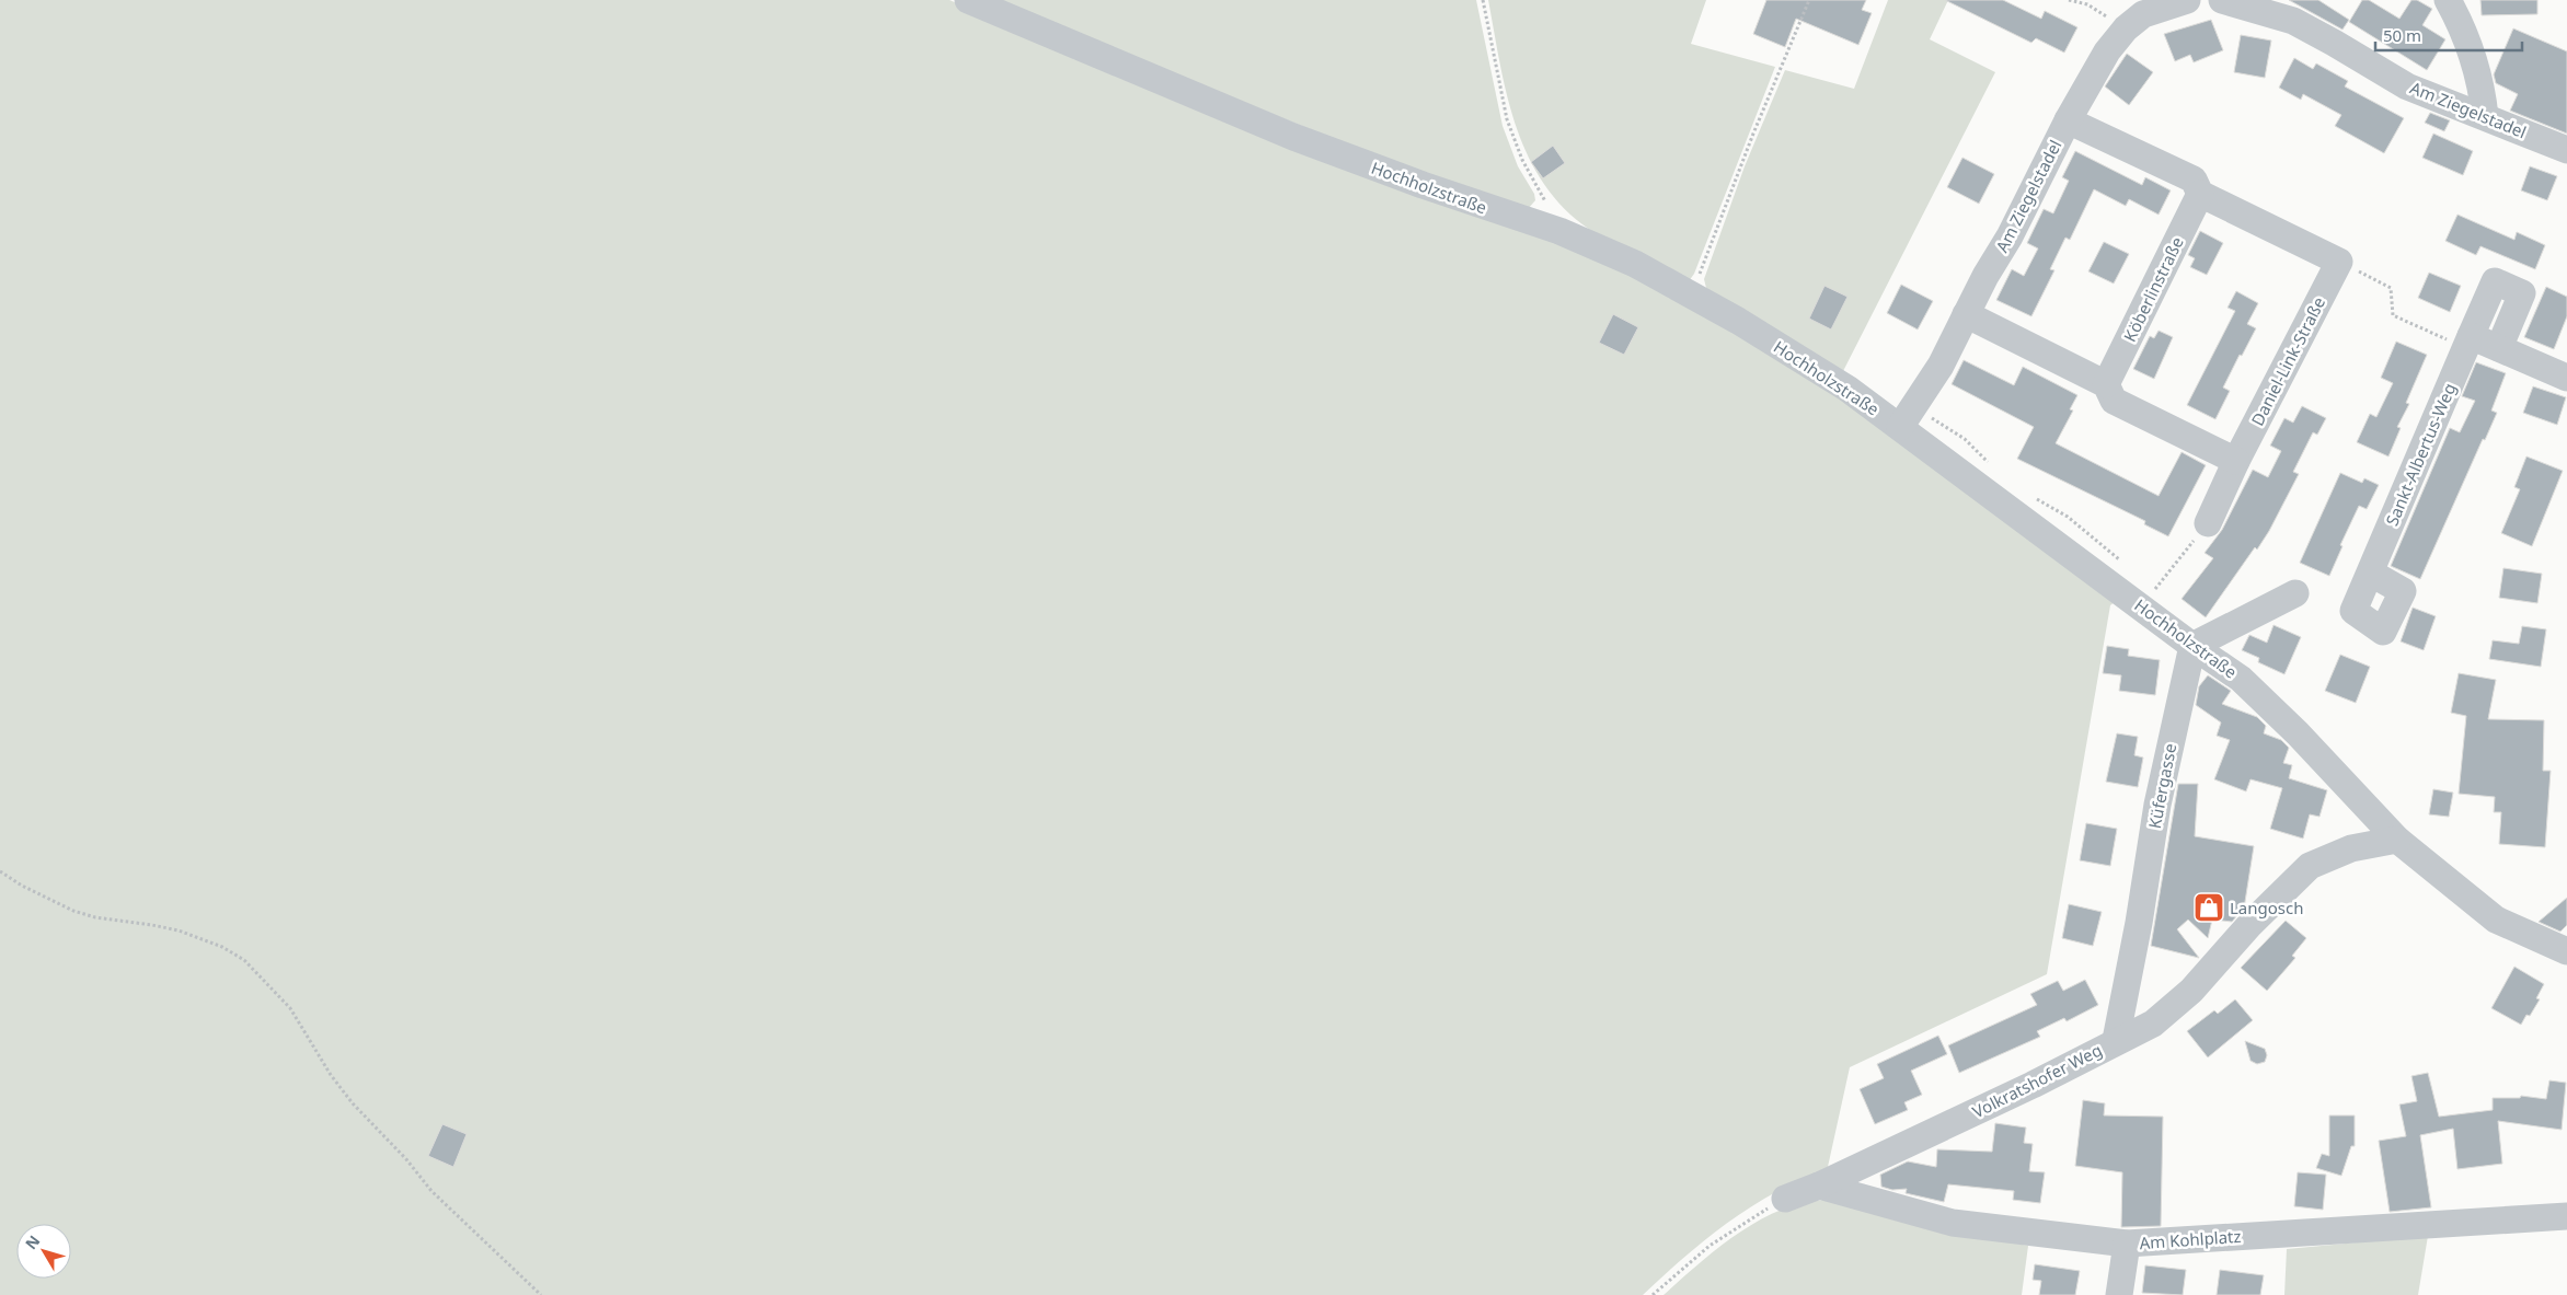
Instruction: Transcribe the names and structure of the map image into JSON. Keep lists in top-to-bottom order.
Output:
{
  "streets": {
    "street": [
      "Am Ziegelstadel",
      "Hochholzstraße",
      "Köberlinstraße",
      "Daniel-Link-Straße",
      "Sankt-Albertus-Weg",
      "Küfergasse",
      "Volkratshofer Weg",
      "Am Kohlplatz"
    ]
  },
  "crossings": [
    ["Am Ziegelstadel", "Hochholzstraße"],
    ["Hochholzstraße", "Küfergasse"],
    ["Hochholzstraße", "Volkratshofer Weg"],
    ["Küfergasse", "Volkratshofer Weg"],
    ["Volkratshofer Weg", "Am Kohlplatz"]
  ],
  "places": {
    "shop": ["Langosch"]
  },
  "scale_bar": "50 m",
  "north": "top left"
}
